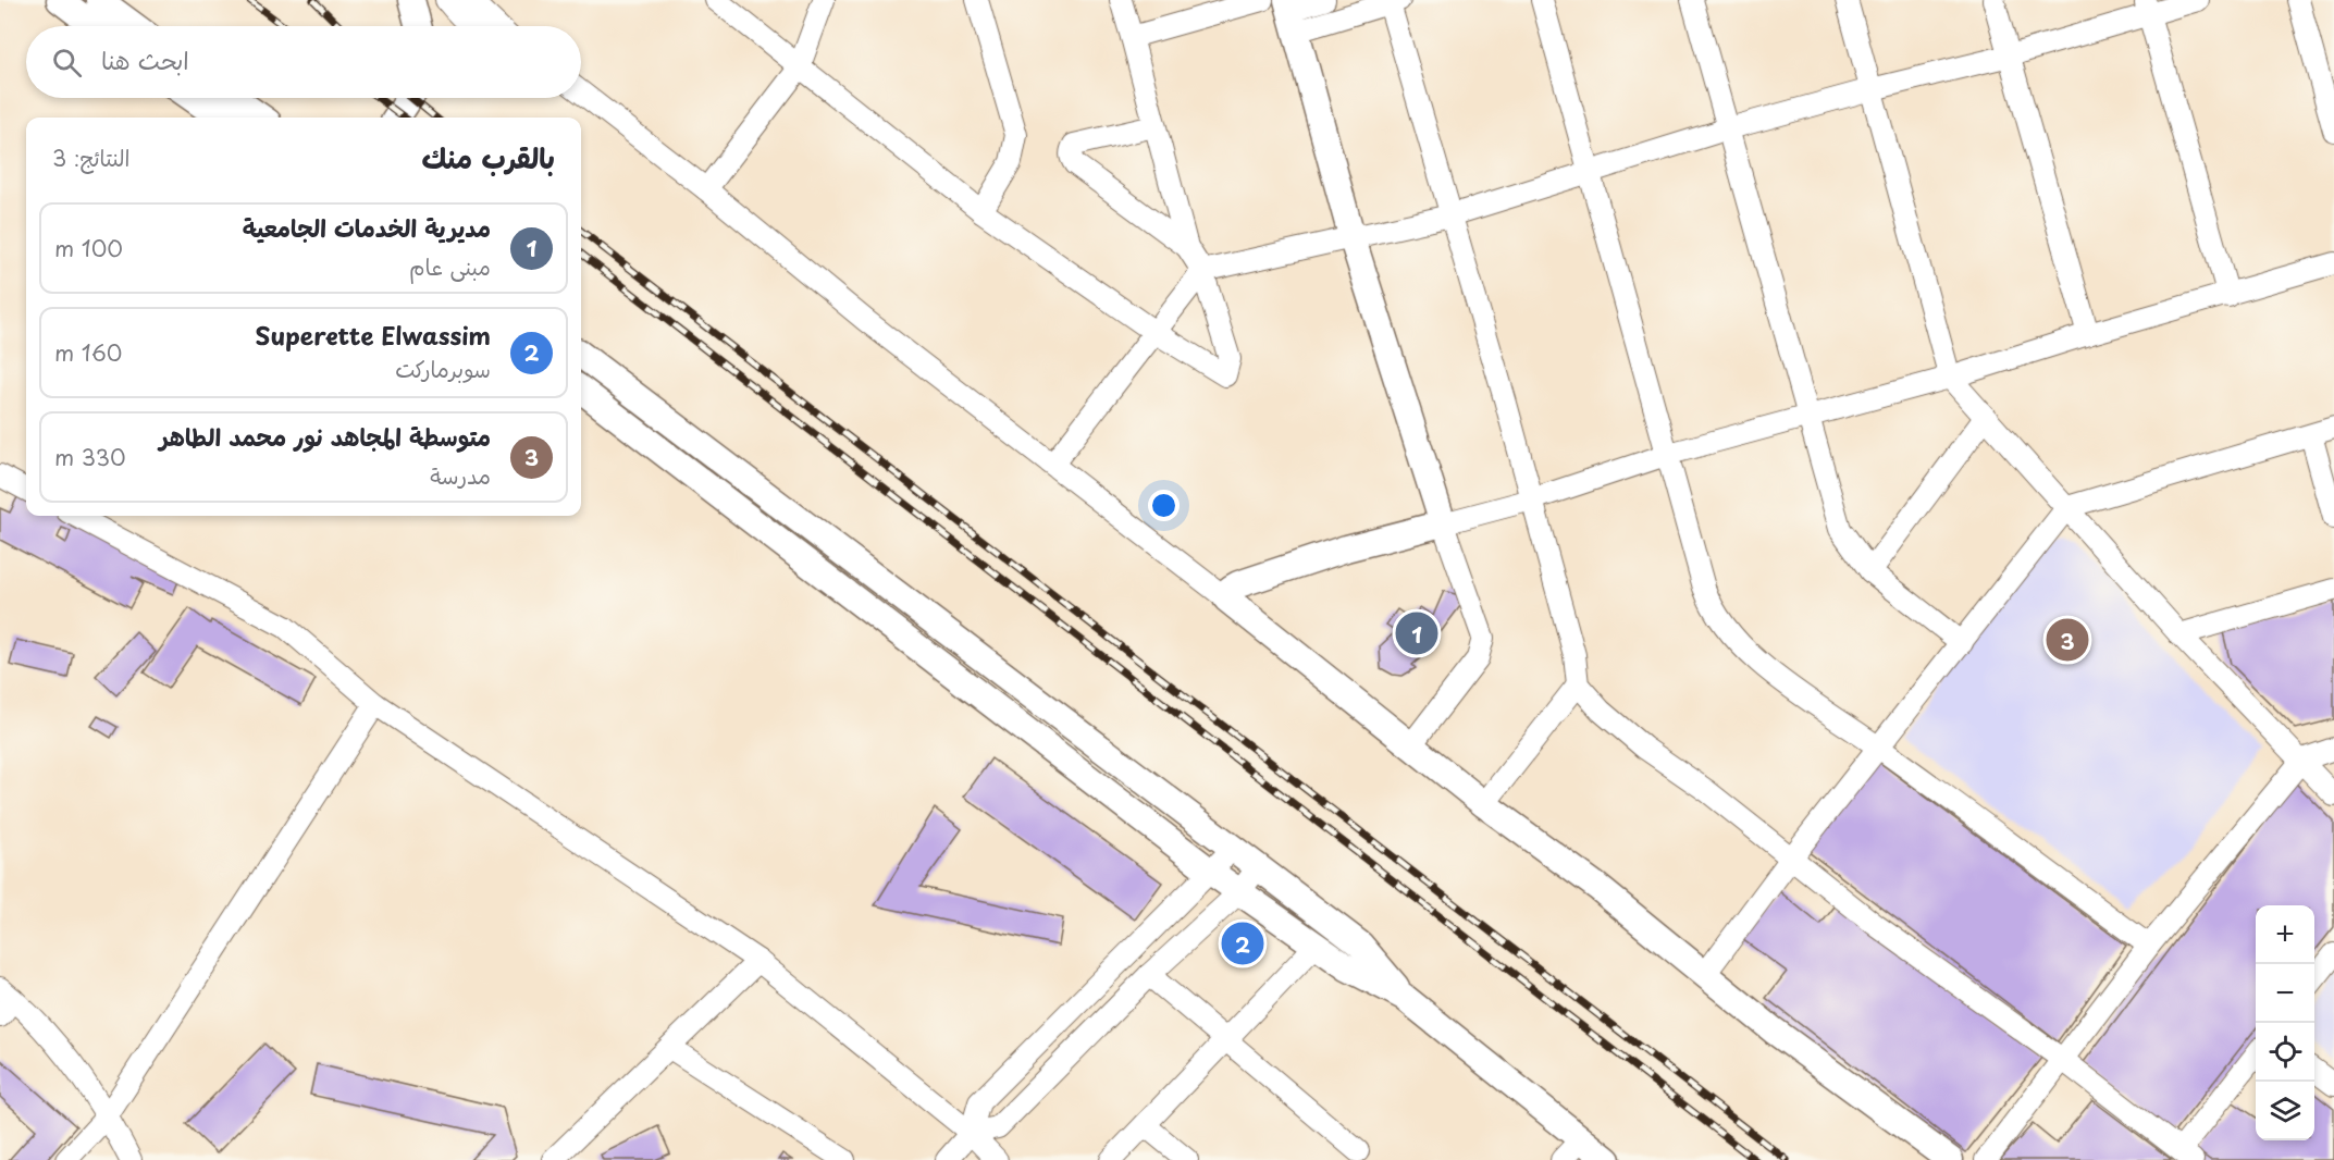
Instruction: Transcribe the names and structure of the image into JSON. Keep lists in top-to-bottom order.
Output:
{
  "page": {
    "search": "ابحث هنا",
    "heading": ["بالقرب منك", "النتائج: 3"],
    "list": [
      {
        "mark": "1",
        "name": "مديرية الخدمات الجامعية",
        "note": "مبنى عام",
        "value": "100 m"
      },
      {
        "mark": "2",
        "name": "Superette Elwassim",
        "note": "سوبرماركت",
        "value": "160 m"
      },
      {
        "mark": "3",
        "name": "متوسطة المجاهد نور محمد الطاهر",
        "note": "مدرسة",
        "value": "330 m"
      }
    ],
    "pins": ["1", "3", "2"],
    "map_buttons": ["+", "−"]
  }
}
